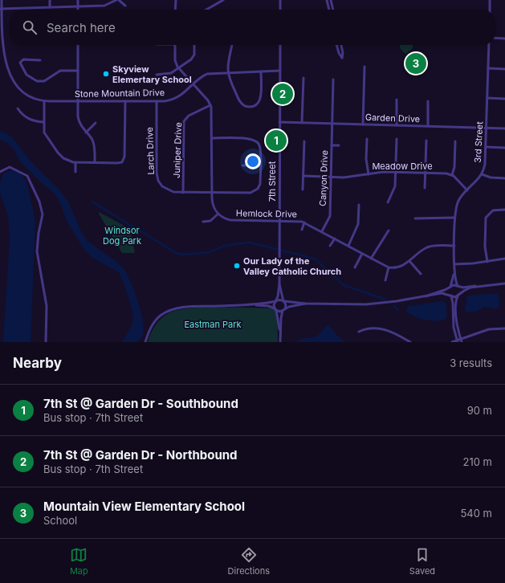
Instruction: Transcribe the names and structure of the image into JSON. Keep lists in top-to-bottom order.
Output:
{
  "streets": {
    "street": [
      "Stone Mountain Drive",
      "Garden Drive",
      "3rd Street",
      "Juniper Drive",
      "Larch Drive",
      "Meadow Drive",
      "Canyon Drive",
      "7th Street",
      "Hemlock Drive"
    ]
  },
  "crossings": [
    ["Stone Mountain Drive", "Larch Drive"],
    ["Stone Mountain Drive", "7th Street"],
    ["Garden Drive", "3rd Street"],
    ["Garden Drive", "Canyon Drive"],
    ["Garden Drive", "7th Street"],
    ["Juniper Drive", "Larch Drive"],
    ["Meadow Drive", "Canyon Drive"],
    ["Canyon Drive", "Hemlock Drive"],
    ["7th Street", "Hemlock Drive"]
  ],
  "parks": ["Windsor Dog Park", "Eastman Park"],
  "places": ["Skyview Elemertary School", "Our Lady of the Valley Catholic Church"],
  "page": {
    "search": "Search here",
    "pins": ["3", "2", "1"],
    "heading": ["Nearby", "3 results"],
    "list": [
      {
        "mark": "1",
        "name": "7th St @ Garden Dr - Southbound",
        "note": "Bus stop · 7th Street",
        "value": "90 m"
      },
      {
        "mark": "2",
        "name": "7th St @ Garden Dr - Northbound",
        "note": "Bus stop · 7th Street",
        "value": "210 m"
      },
      {
        "mark": "3",
        "name": "Mountain View Elementary School",
        "note": "School",
        "value": "540 m"
      }
    ],
    "nav": ["Map", "Directions", "Saved"]
  }
}
